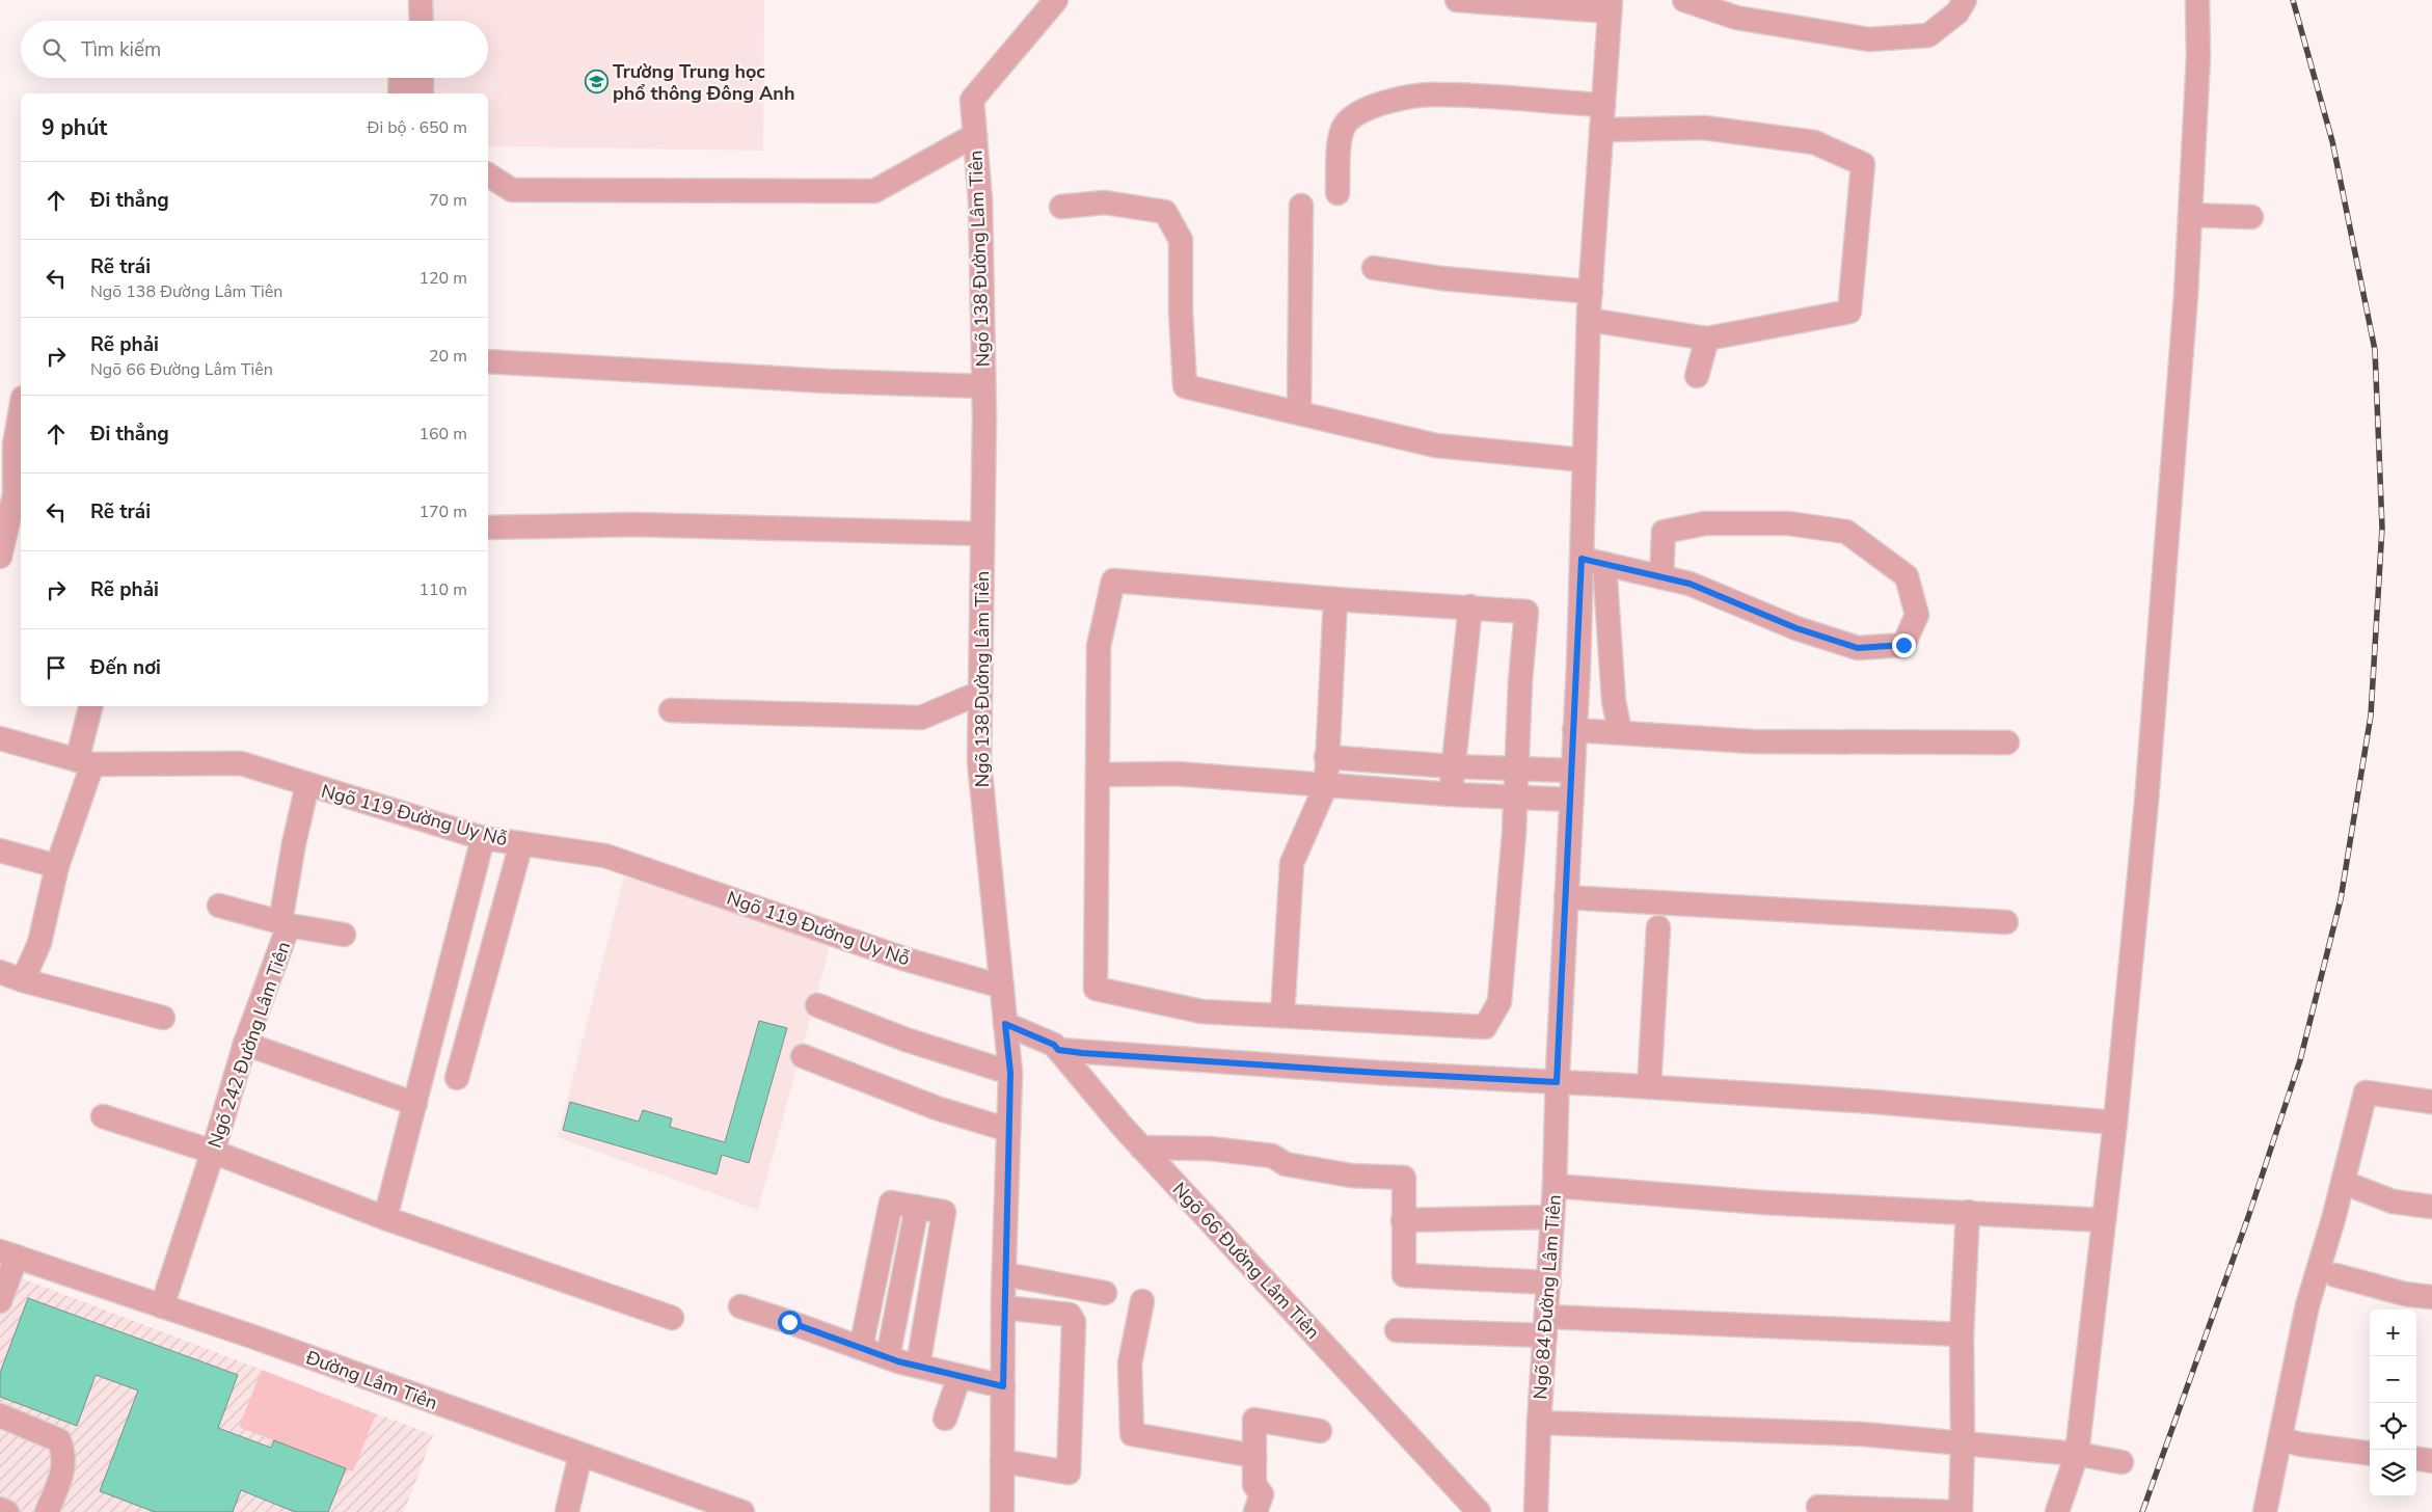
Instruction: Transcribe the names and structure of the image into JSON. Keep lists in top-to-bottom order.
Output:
{
  "streets": {
    "street": [
      "Ngõ 138 Đường Lâm Tiên",
      "Ngõ 119 Đường Uy Nỗ",
      "Ngõ 242 Đường Lâm Tiên",
      "Ngõ 66 Đường Lâm Tiên",
      "Ngõ 84 Đường Lâm Tiên",
      "Đường Lâm Tiên"
    ]
  },
  "crossings": [
    ["Ngõ 138 Đường Lâm Tiên", "Ngõ 119 Đường Uy Nỗ"],
    ["Ngõ 138 Đường Lâm Tiên", "Ngõ 66 Đường Lâm Tiên"],
    ["Ngõ 119 Đường Uy Nỗ", "Ngõ 242 Đường Lâm Tiên"],
    ["Ngõ 242 Đường Lâm Tiên", "Đường Lâm Tiên"]
  ],
  "places": {
    "school or university": ["Trường Trung học phổ thông Đông Anh"]
  },
  "page": {
    "search": "Tìm kiếm",
    "heading": ["9 phút", "Đi bộ · 650 m"],
    "list": [
      ["Đi thẳng", "70 m"],
      ["Rẽ trái", "Ngõ 138 Đường Lâm Tiên", "120 m"],
      ["Rẽ phải", "Ngõ 66 Đường Lâm Tiên", "20 m"],
      ["Đi thẳng", "160 m"],
      ["Rẽ trái", "170 m"],
      ["Rẽ phải", "110 m"],
      "Đến nơi"
    ],
    "map_buttons": ["+", "−"]
  }
}
